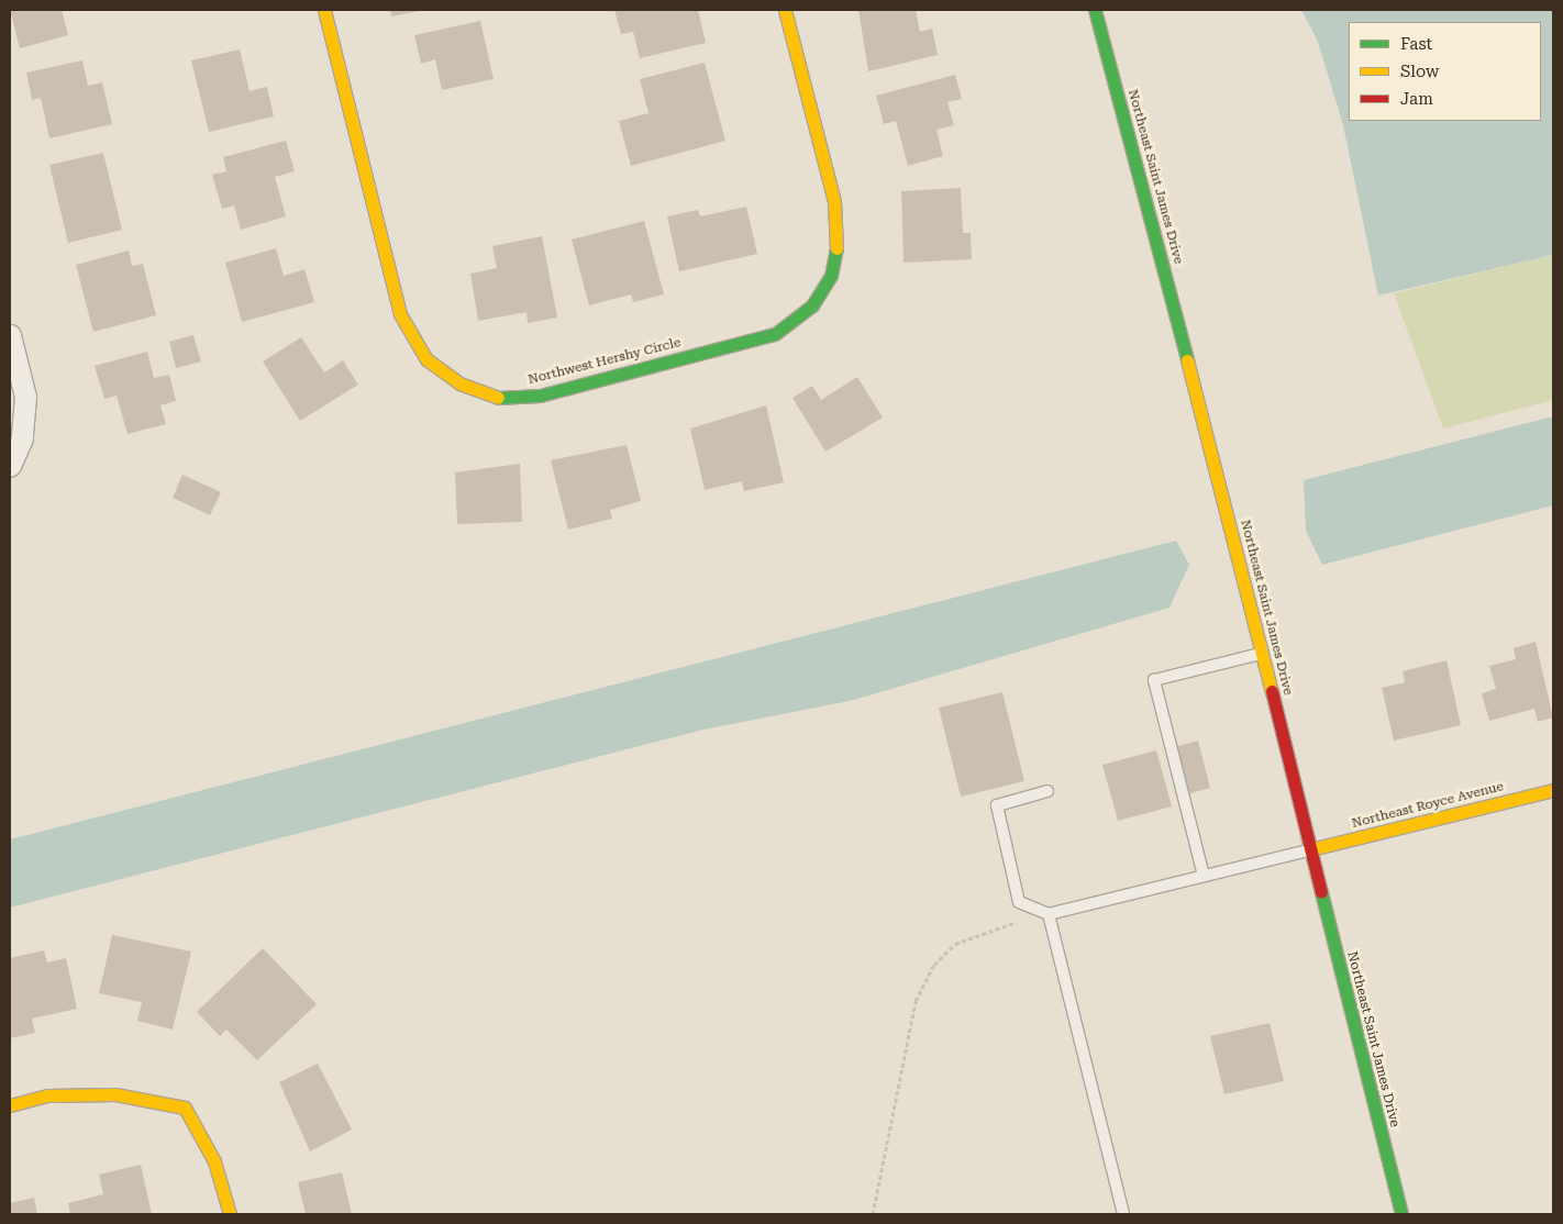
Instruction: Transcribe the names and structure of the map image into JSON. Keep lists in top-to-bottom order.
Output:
{
  "streets": {
    "street": ["Northeast Saint James Drive", "Northwest Hershy Circle", "Northeast Royce Avenue"]
  },
  "crossings": [
    ["Northeast Saint James Drive", "Northeast Royce Avenue"]
  ],
  "legend": ["Fast", "Slow", "Jam"]
}
